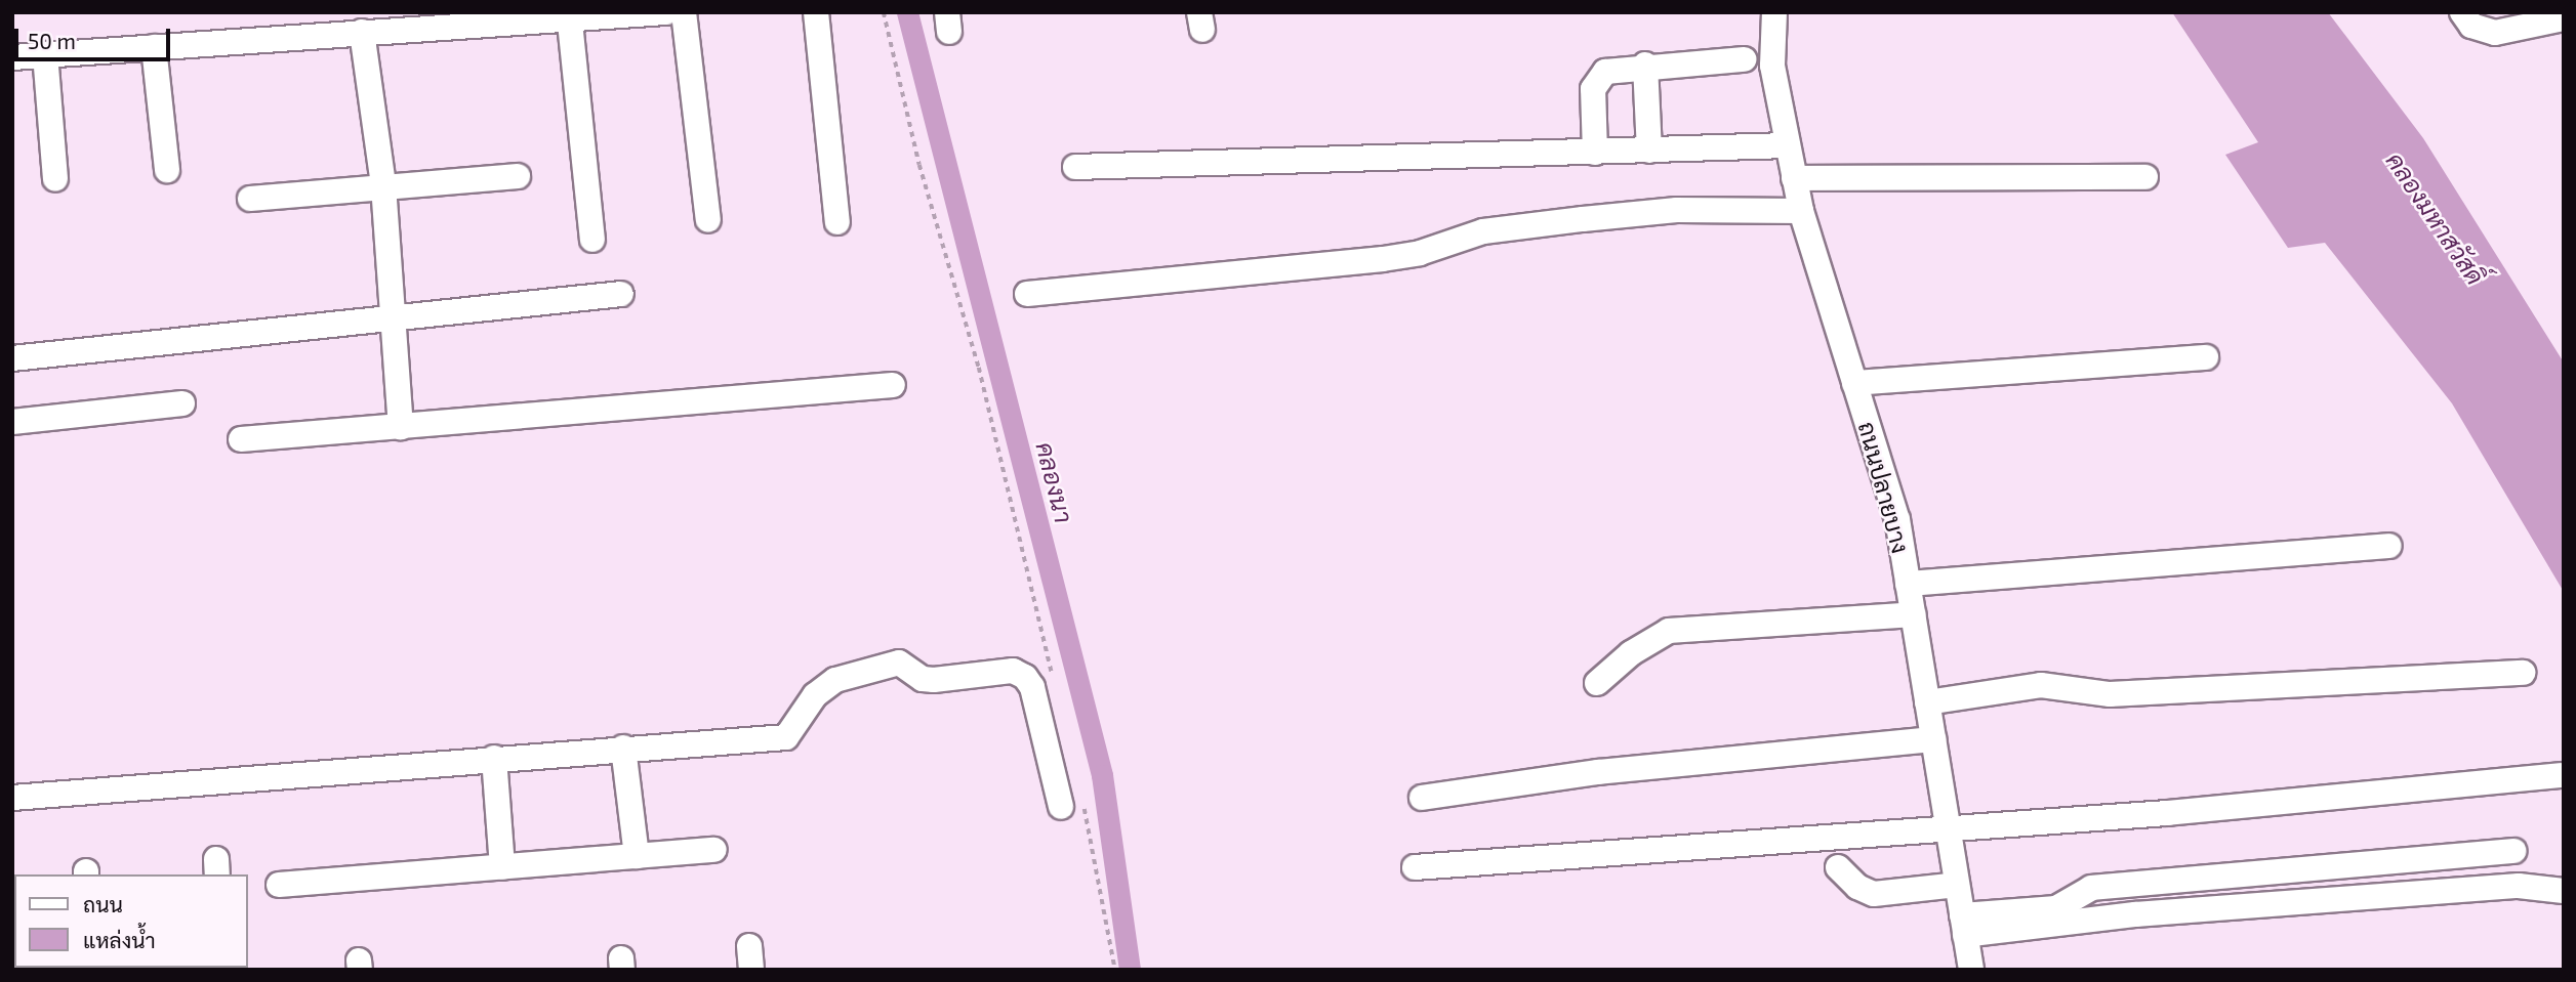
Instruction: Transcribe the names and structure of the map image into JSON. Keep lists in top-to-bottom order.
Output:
{
  "streets": {
    "street": ["ถนนปลายบาง"]
  },
  "water": ["คลองมหาสวัสดิ์", "คลองนา"],
  "legend": ["ถนน", "แหล่งน้ำ"],
  "scale_bar": "50 m"
}
